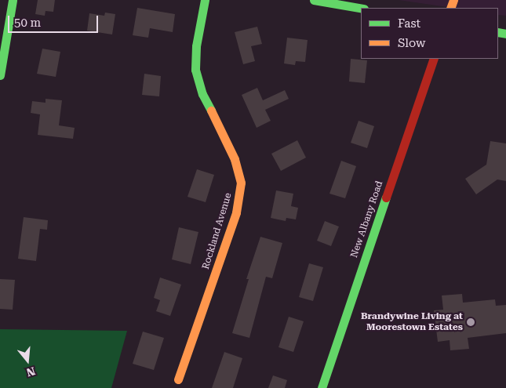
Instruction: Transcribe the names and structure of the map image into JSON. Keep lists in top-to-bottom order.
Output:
{
  "streets": {
    "street": ["New Albany Road", "Rockland Avenue"]
  },
  "places": ["Brandywine Living at Moorestown Estates"],
  "legend": ["Fast", "Slow"],
  "scale_bar": "50 m",
  "north": "bottom"
}
